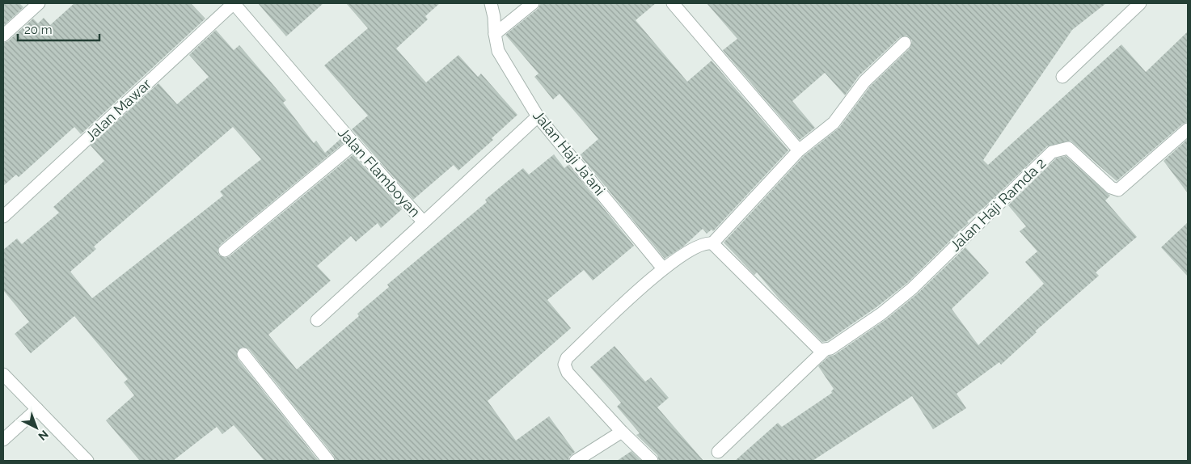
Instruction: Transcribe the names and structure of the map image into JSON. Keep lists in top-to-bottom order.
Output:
{
  "streets": {
    "street": [
      "Jalan Mawar",
      "Jalan Haji Ja'ani",
      "Jalan Flamboyan",
      "Jalan Haji Ramda 2"
    ]
  },
  "crossings": [
    ["Jalan Mawar", "Jalan Flamboyan"],
    ["Jalan Haji Ja'ani", "Jalan Flamboyan"]
  ],
  "scale_bar": "20 m",
  "north": "bottom right"
}
